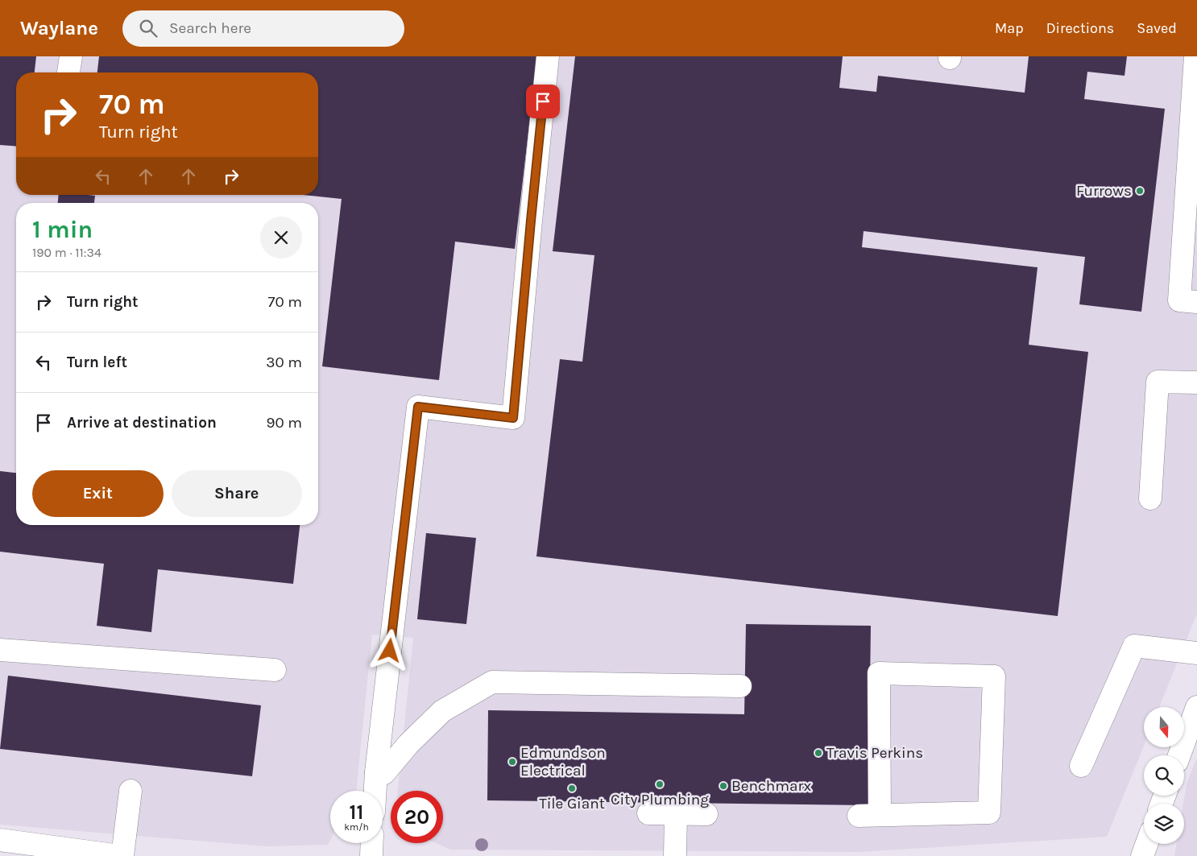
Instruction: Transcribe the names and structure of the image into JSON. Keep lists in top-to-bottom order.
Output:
{
  "places": [
    "Furrows",
    "Travis Perkins",
    "Edmundson Electrical",
    "City Plumbing",
    "Benchmarx",
    "Tile Giant"
  ],
  "north": "bottom",
  "page": {
    "header": "Waylane",
    "search": "Search here",
    "nav": ["Map", "Directions", "Saved"],
    "turn": ["70 m", "Turn right"],
    "heading": ["1 min", "190 m · 11:34"],
    "list": [
      {
        "name": "Turn right",
        "value": "70 m"
      },
      {
        "name": "Turn left",
        "value": "30 m"
      },
      {
        "name": "Arrive at destination",
        "value": "90 m"
      }
    ],
    "buttons": ["Exit", "Share"],
    "speed": "11 km/h",
    "limit": "20"
  }
}
